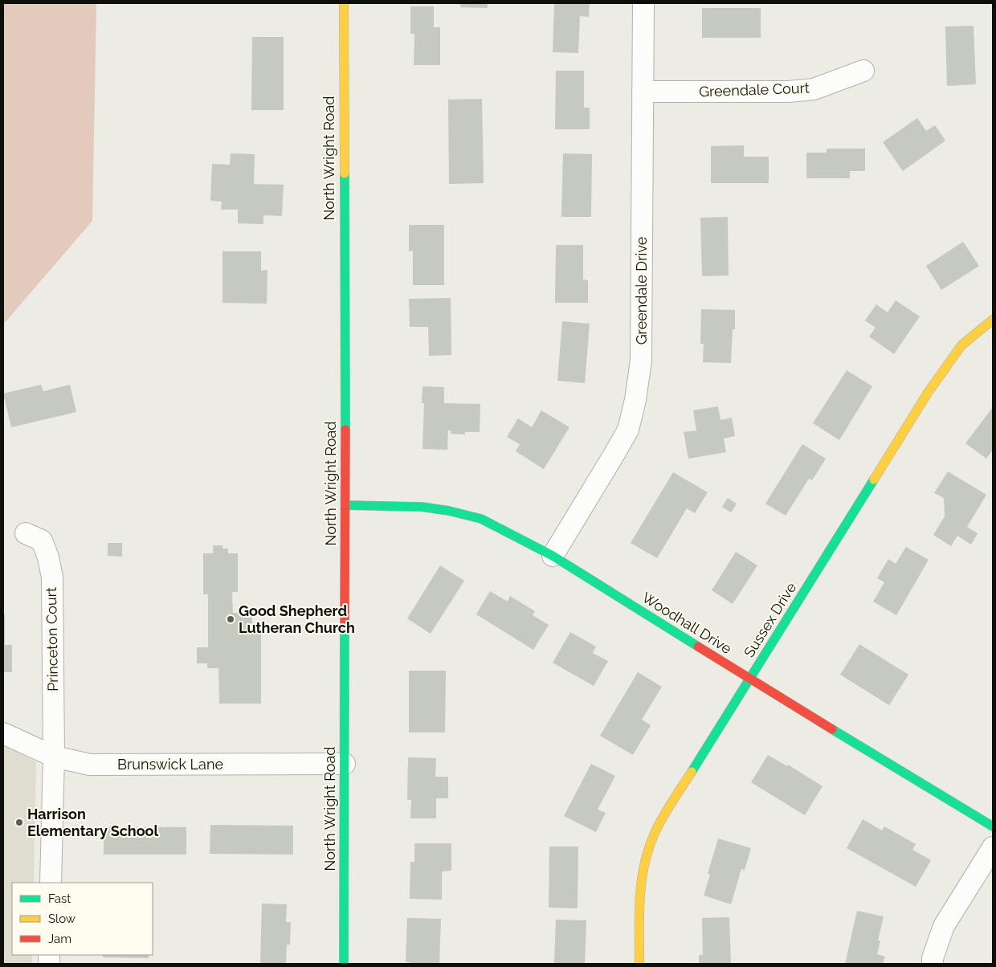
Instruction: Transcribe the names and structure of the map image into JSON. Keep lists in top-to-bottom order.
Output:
{
  "streets": {
    "street": [
      "Greendale Court",
      "North Wright Road",
      "Greendale Drive",
      "Sussex Drive",
      "Woodhall Drive",
      "Princeton Court",
      "Brunswick Lane"
    ]
  },
  "crossings": [
    ["Greendale Court", "Greendale Drive"],
    ["North Wright Road", "Woodhall Drive"],
    ["North Wright Road", "Brunswick Lane"],
    ["Greendale Drive", "Woodhall Drive"],
    ["Sussex Drive", "Woodhall Drive"],
    ["Princeton Court", "Brunswick Lane"]
  ],
  "places": ["Good Shepherd Lutheran Church", "Harrison Elementary School"],
  "legend": ["Fast", "Slow", "Jam"]
}
